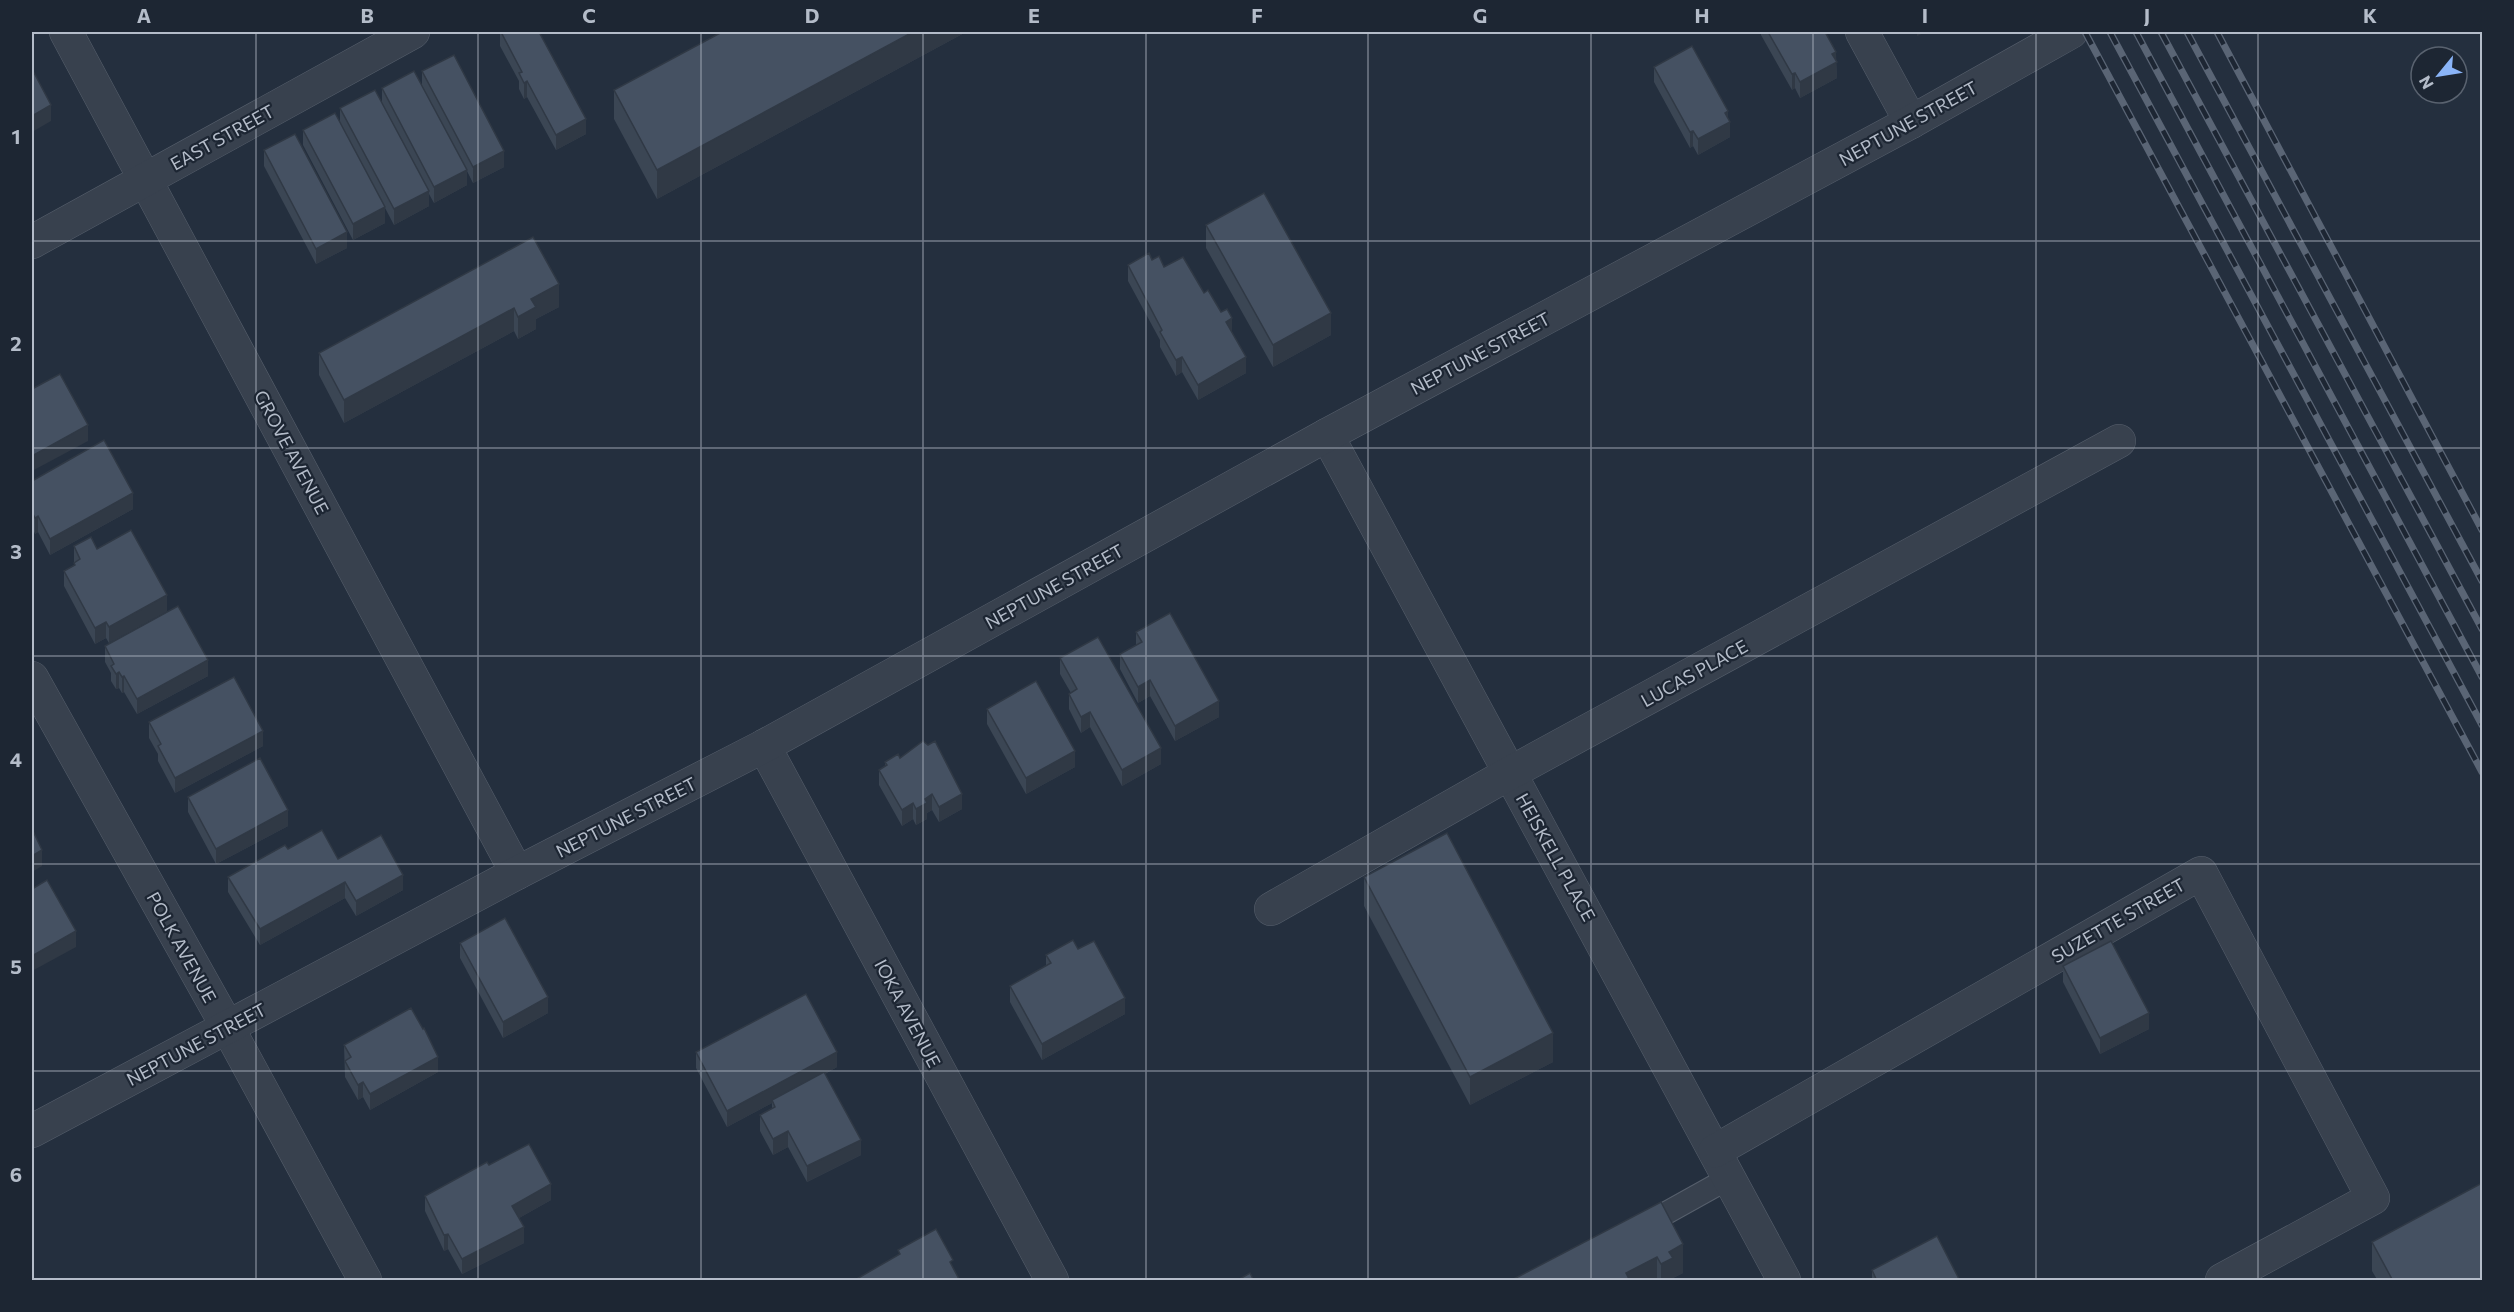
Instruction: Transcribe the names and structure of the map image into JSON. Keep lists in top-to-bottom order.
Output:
{
  "streets": {
    "street": [
      "NEPTUNE STREET",
      "EAST STREET",
      "GROVE AVENUE",
      "LUCAS PLACE",
      "HEISKELL PLACE",
      "SUZETTE STREET",
      "POLK AVENUE",
      "IOKA AVENUE"
    ]
  },
  "crossings": [
    ["NEPTUNE STREET", "GROVE AVENUE"],
    ["NEPTUNE STREET", "HEISKELL PLACE"],
    ["NEPTUNE STREET", "POLK AVENUE"],
    ["NEPTUNE STREET", "IOKA AVENUE"],
    ["EAST STREET", "GROVE AVENUE"],
    ["LUCAS PLACE", "HEISKELL PLACE"],
    ["HEISKELL PLACE", "SUZETTE STREET"]
  ],
  "north": "bottom left",
  "grid": {
    "columns": [
      "A",
      "B",
      "C",
      "D",
      "E",
      "F",
      "G",
      "H",
      "I",
      "J",
      "K"
    ],
    "rows": [
      "1",
      "2",
      "3",
      "4",
      "5",
      "6"
    ]
  }
}
